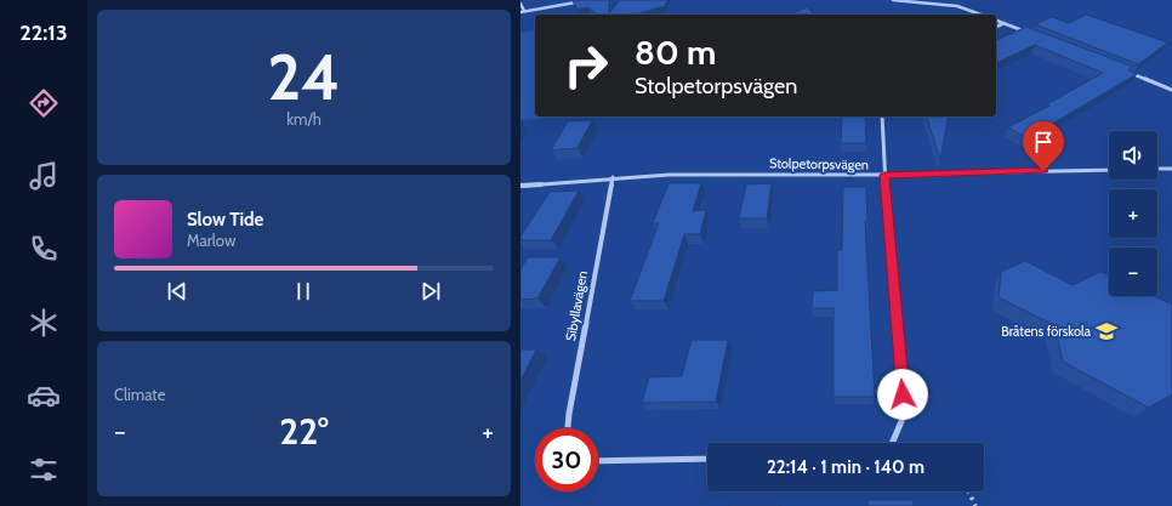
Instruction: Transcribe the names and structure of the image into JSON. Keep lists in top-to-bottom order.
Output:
{
  "streets": {
    "street": ["Stolpetorpsvägen", "Sibyllavägen"]
  },
  "crossings": [
    ["Stolpetorpsvägen", "Sibyllavägen"]
  ],
  "places": {
    "school or university": ["Bråtens förskola"]
  },
  "page": {
    "tabs": "22:13",
    "tile": [
      ["24", "km/h"],
      "Climate"
    ],
    "turn": ["80 m", "Stolpetorpsvägen"],
    "map_buttons": ["+", "−"],
    "song": ["Slow Tide", "Marlow"],
    "heat": ["−", "22°", "+"],
    "limit": "30",
    "trip": "22:14 · 1 min · 140 m"
  }
}
